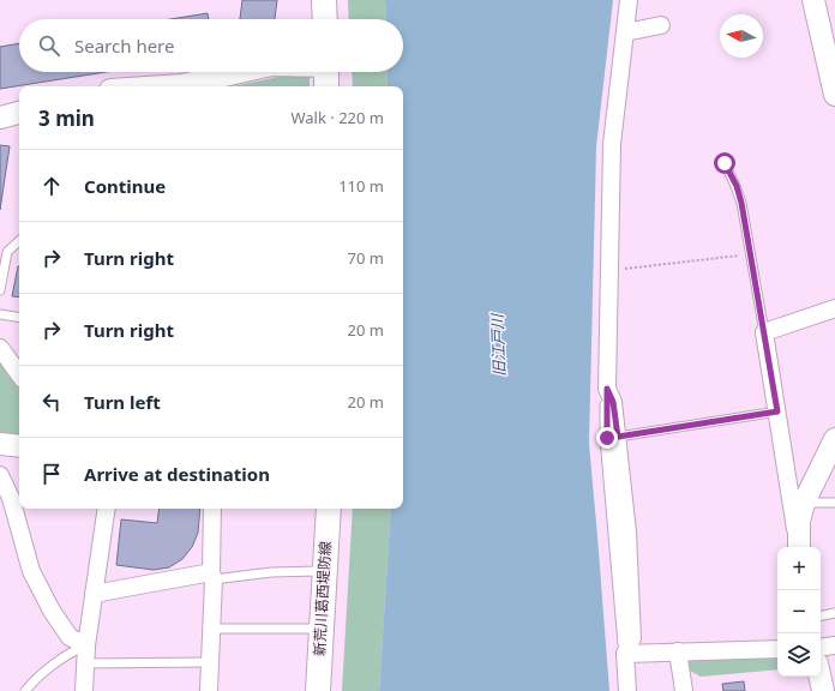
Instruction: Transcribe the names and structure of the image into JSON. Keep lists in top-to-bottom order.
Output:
{
  "streets": {
    "main road": ["新荒川葛西堤防線"]
  },
  "water": ["旧江戸川"],
  "north": "left",
  "page": {
    "search": "Search here",
    "heading": ["3 min", "Walk · 220 m"],
    "list": [
      ["Continue", "110 m"],
      ["Turn right", "70 m"],
      ["Turn right", "20 m"],
      ["Turn left", "20 m"],
      "Arrive at destination"
    ],
    "map_buttons": ["+", "−"]
  }
}
